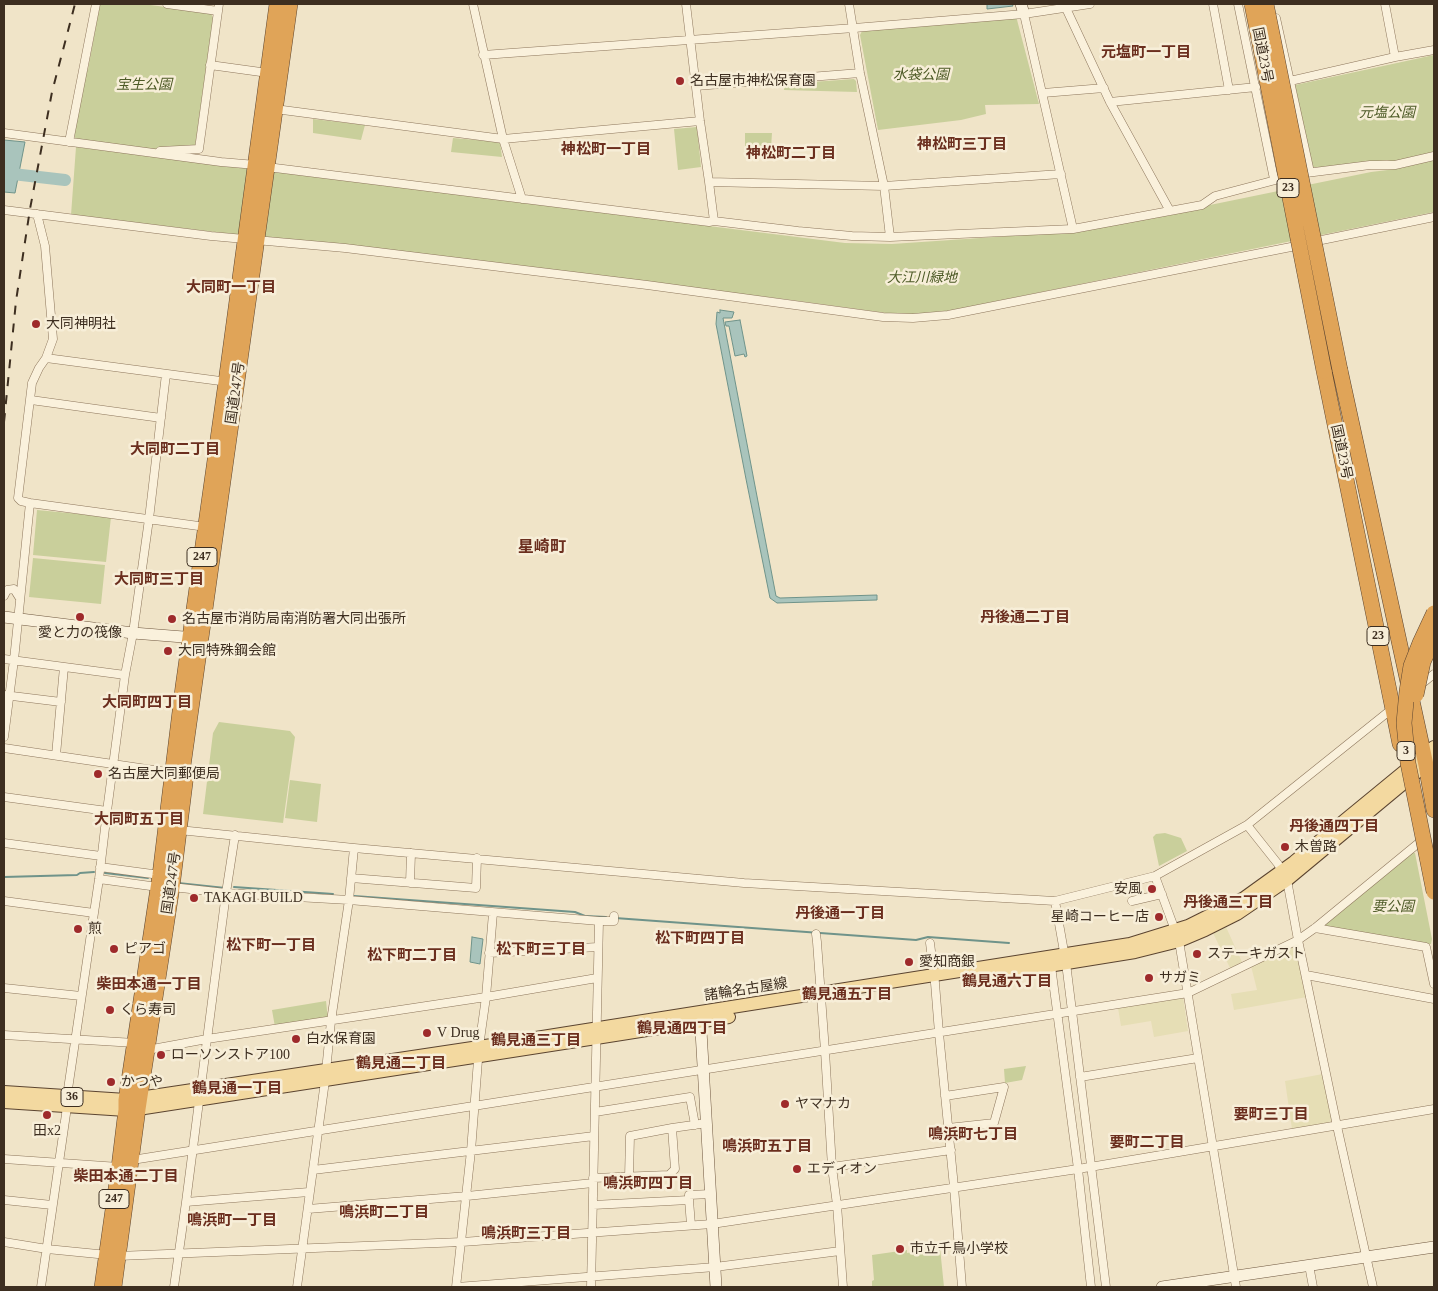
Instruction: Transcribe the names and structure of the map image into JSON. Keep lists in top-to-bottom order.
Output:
{
  "streets": {
    "highway": [
      "国道23号",
      "23",
      "国道247号",
      "247",
      "3"
    ],
    "main road": ["諸輪名古屋線", "36"]
  },
  "crossings": [
    ["国道23号", "3"],
    ["国道23号", "諸輪名古屋線"],
    ["国道247号", "諸輪名古屋線"]
  ],
  "districts": [
    "元塩町一丁目",
    "神松町三丁目",
    "神松町一丁目",
    "神松町二丁目",
    "大同町一丁目",
    "大同町二丁目",
    "星崎町",
    "大同町三丁目",
    "丹後通二丁目",
    "大同町四丁目",
    "大同町五丁目",
    "丹後通四丁目",
    "丹後通三丁目",
    "丹後通一丁目",
    "松下町四丁目",
    "松下町一丁目",
    "松下町三丁目",
    "松下町二丁目",
    "鶴見通六丁目",
    "柴田本通一丁目",
    "鶴見通五丁目",
    "鶴見通四丁目",
    "鶴見通三丁目",
    "鶴見通二丁目",
    "鶴見通一丁目",
    "要町三丁目",
    "鳴浜町七丁目",
    "要町二丁目",
    "鳴浜町五丁目",
    "柴田本通二丁目",
    "鳴浜町四丁目",
    "鳴浜町二丁目",
    "鳴浜町一丁目",
    "鳴浜町三丁目"
  ],
  "parks": [
    "水袋公園",
    "宝生公園",
    "元塩公園",
    "大江川緑地",
    "要公園"
  ],
  "places": [
    "名古屋市神松保育園",
    "大同神明社",
    "愛と力の筏像",
    "名古屋市消防局南消防署大同出張所",
    "大同特殊鋼会館",
    "名古屋大同郵便局",
    "木曽路",
    "安風",
    "TAKAGI BUILD",
    "星崎コーヒー店",
    "煎",
    "ピアゴ",
    "ステーキガスト",
    "愛知商銀",
    "サガミ",
    "くら寿司",
    "V Drug",
    "白水保育園",
    "ローソンストア100",
    "かつや",
    "ヤマナカ",
    "田x2",
    "エディオン",
    "市立千鳥小学校"
  ]
}
